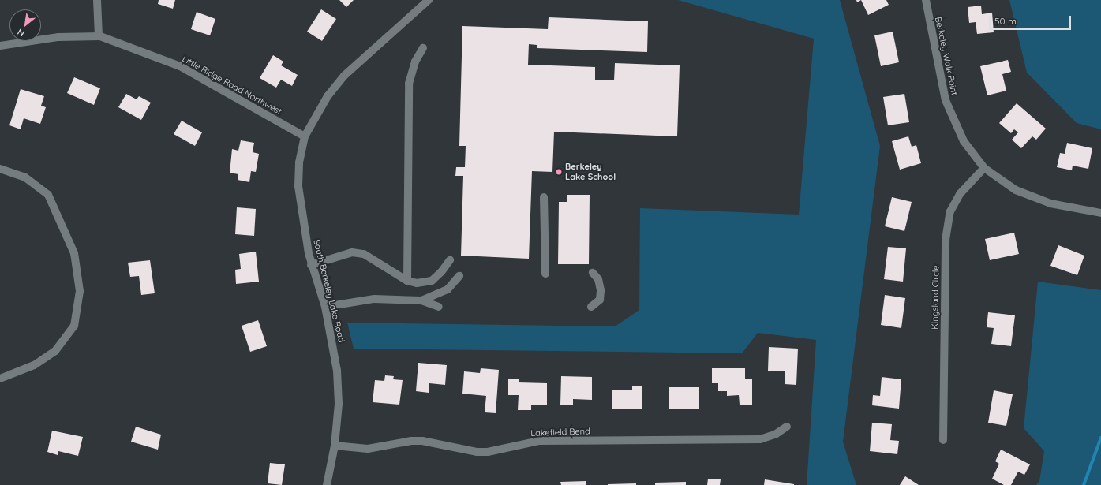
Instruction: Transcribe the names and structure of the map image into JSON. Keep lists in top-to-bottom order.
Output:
{
  "streets": {
    "street": [
      "Berkeley Walk Point",
      "Little Ridge Road Northwest",
      "South Berkeley Lake Road",
      "Kingsland Circle",
      "Lakefield Bend"
    ]
  },
  "crossings": [
    ["Berkeley Walk Point", "Kingsland Circle"],
    ["Little Ridge Road Northwest", "South Berkeley Lake Road"],
    ["South Berkeley Lake Road", "Lakefield Bend"]
  ],
  "places": ["Berkeley Lake School"],
  "scale_bar": "50 m",
  "north": "bottom left"
}
